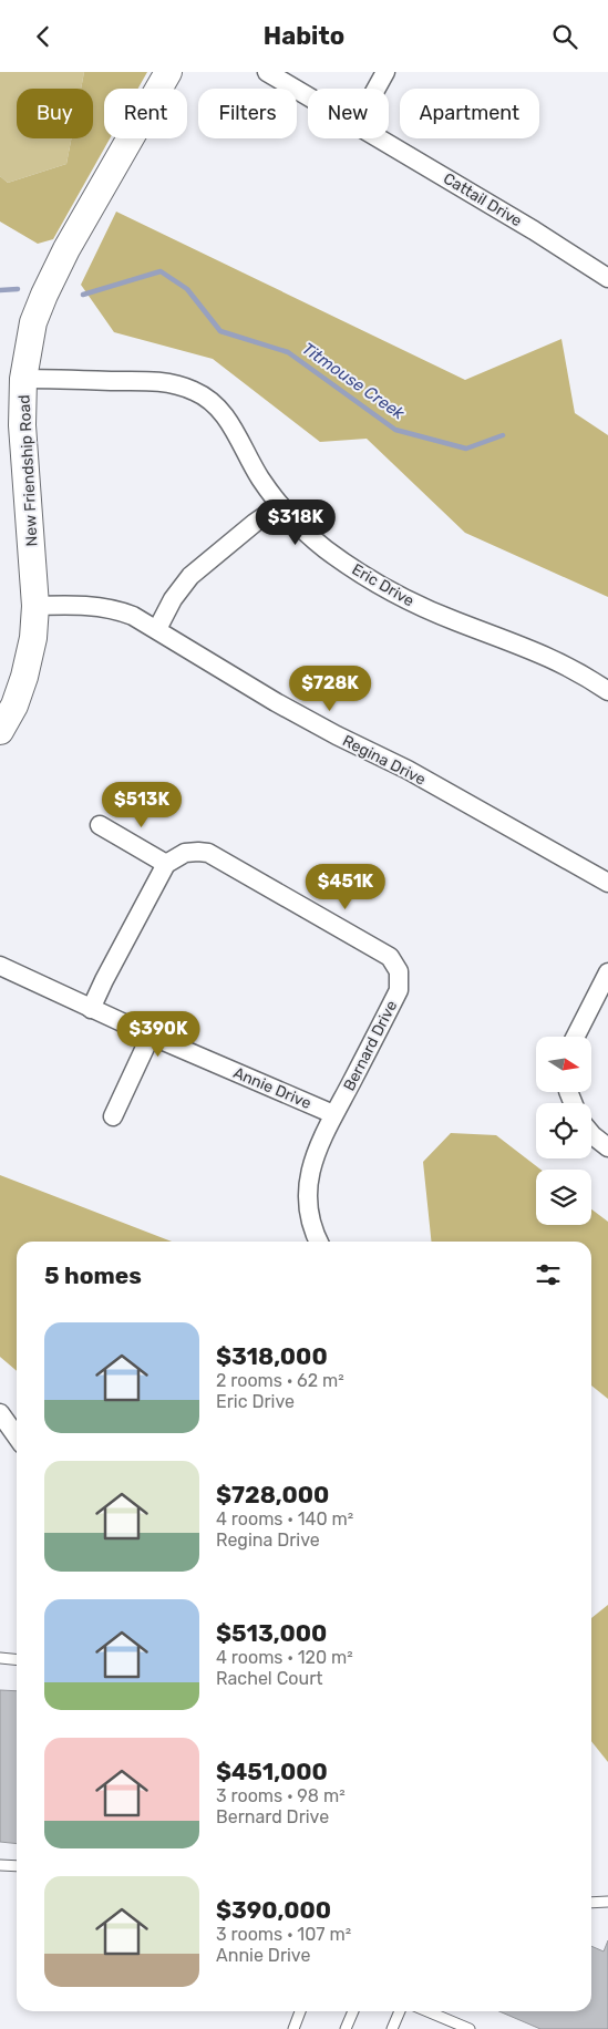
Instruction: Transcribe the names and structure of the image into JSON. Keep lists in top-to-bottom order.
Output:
{
  "streets": {
    "street": [
      "Cattail Drive",
      "New Friendship Road",
      "Eric Drive",
      "Regina Drive",
      "Bernard Drive",
      "Annie Drive"
    ]
  },
  "crossings": [
    ["New Friendship Road", "Eric Drive"],
    ["New Friendship Road", "Regina Drive"],
    ["Bernard Drive", "Annie Drive"]
  ],
  "water": ["Titmouse Creek"],
  "north": "right",
  "page": {
    "header": "Habito",
    "chip": [
      "Buy",
      "Rent",
      "Filters",
      "New",
      "Apartment"
    ],
    "price": [
      "$318K",
      "$728K",
      "$513K",
      "$451K",
      "$390K"
    ],
    "heading": "5 homes",
    "list": [
      {
        "name": "$318,000",
        "note": "2 rooms · 62 m² · Eric Drive"
      },
      {
        "name": "$728,000",
        "note": "4 rooms · 140 m² · Regina Drive"
      },
      {
        "name": "$513,000",
        "note": "4 rooms · 120 m² · Rachel Court"
      },
      {
        "name": "$451,000",
        "note": "3 rooms · 98 m² · Bernard Drive"
      },
      {
        "name": "$390,000",
        "note": "3 rooms · 107 m² · Annie Drive"
      }
    ]
  }
}
